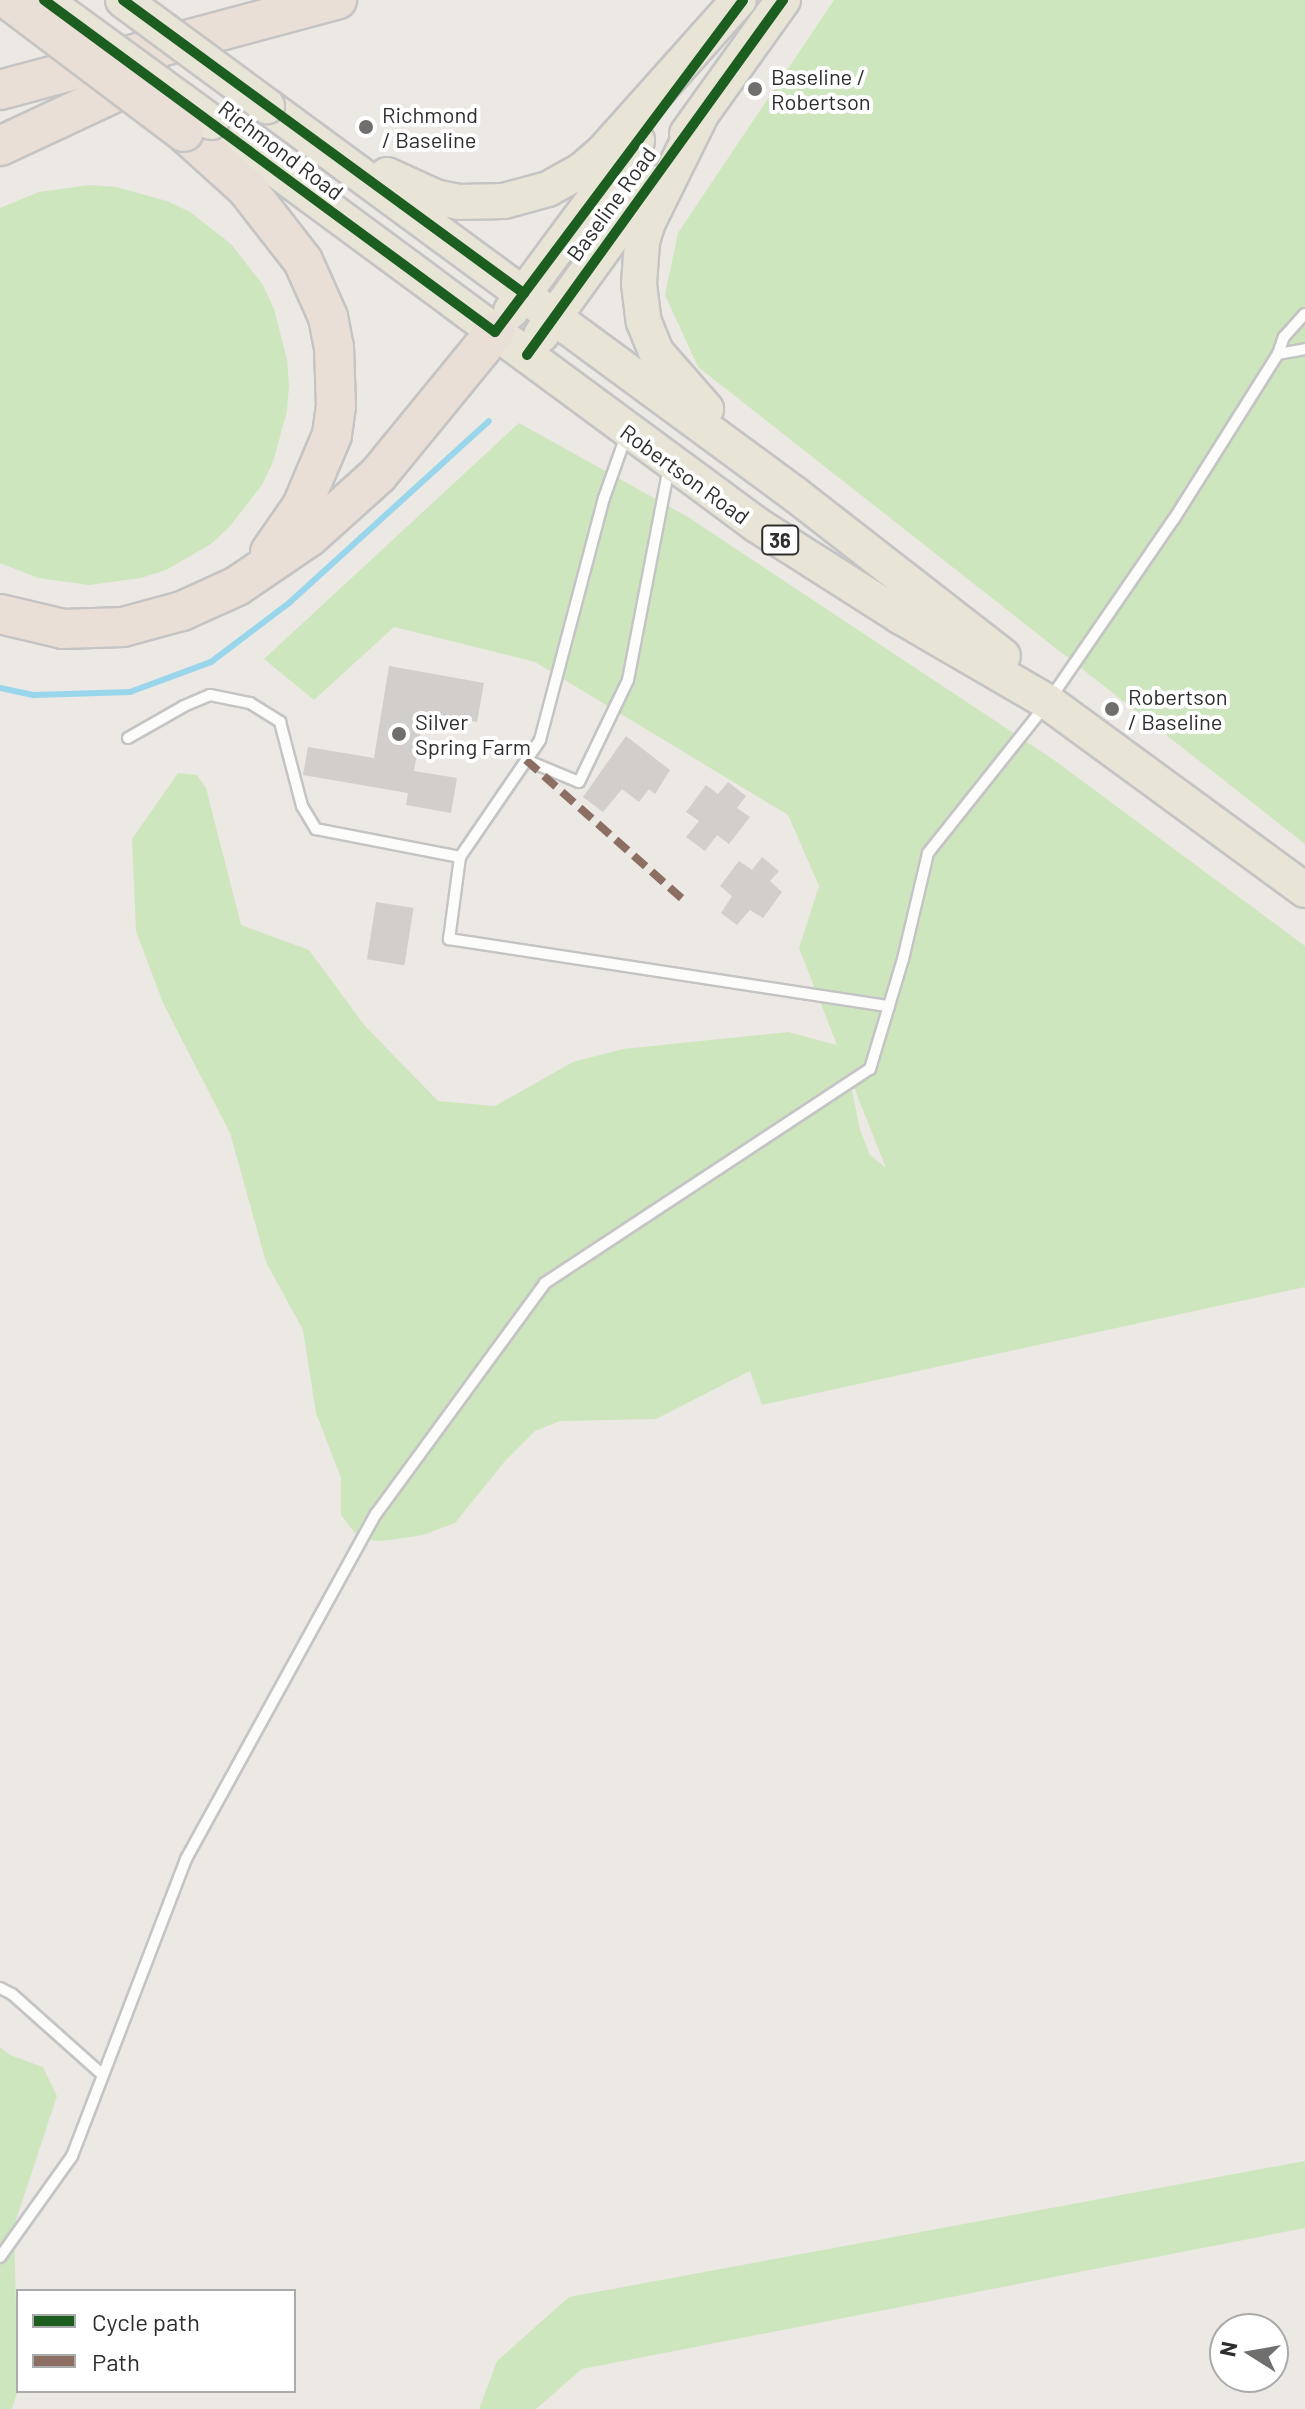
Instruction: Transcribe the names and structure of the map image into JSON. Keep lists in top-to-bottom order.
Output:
{
  "streets": {
    "main road": [
      "Richmond Road",
      "Baseline Road",
      "Robertson Road",
      "36"
    ]
  },
  "crossings": [
    ["Richmond Road", "Baseline Road"],
    ["Richmond Road", "Robertson Road"],
    ["Baseline Road", "Robertson Road"]
  ],
  "places": [
    "Baseline / Robertson",
    "Richmond / Baseline",
    "Robertson / Baseline",
    "Silver Spring Farm"
  ],
  "legend": ["Cycle path", "Path"],
  "north": "left"
}
